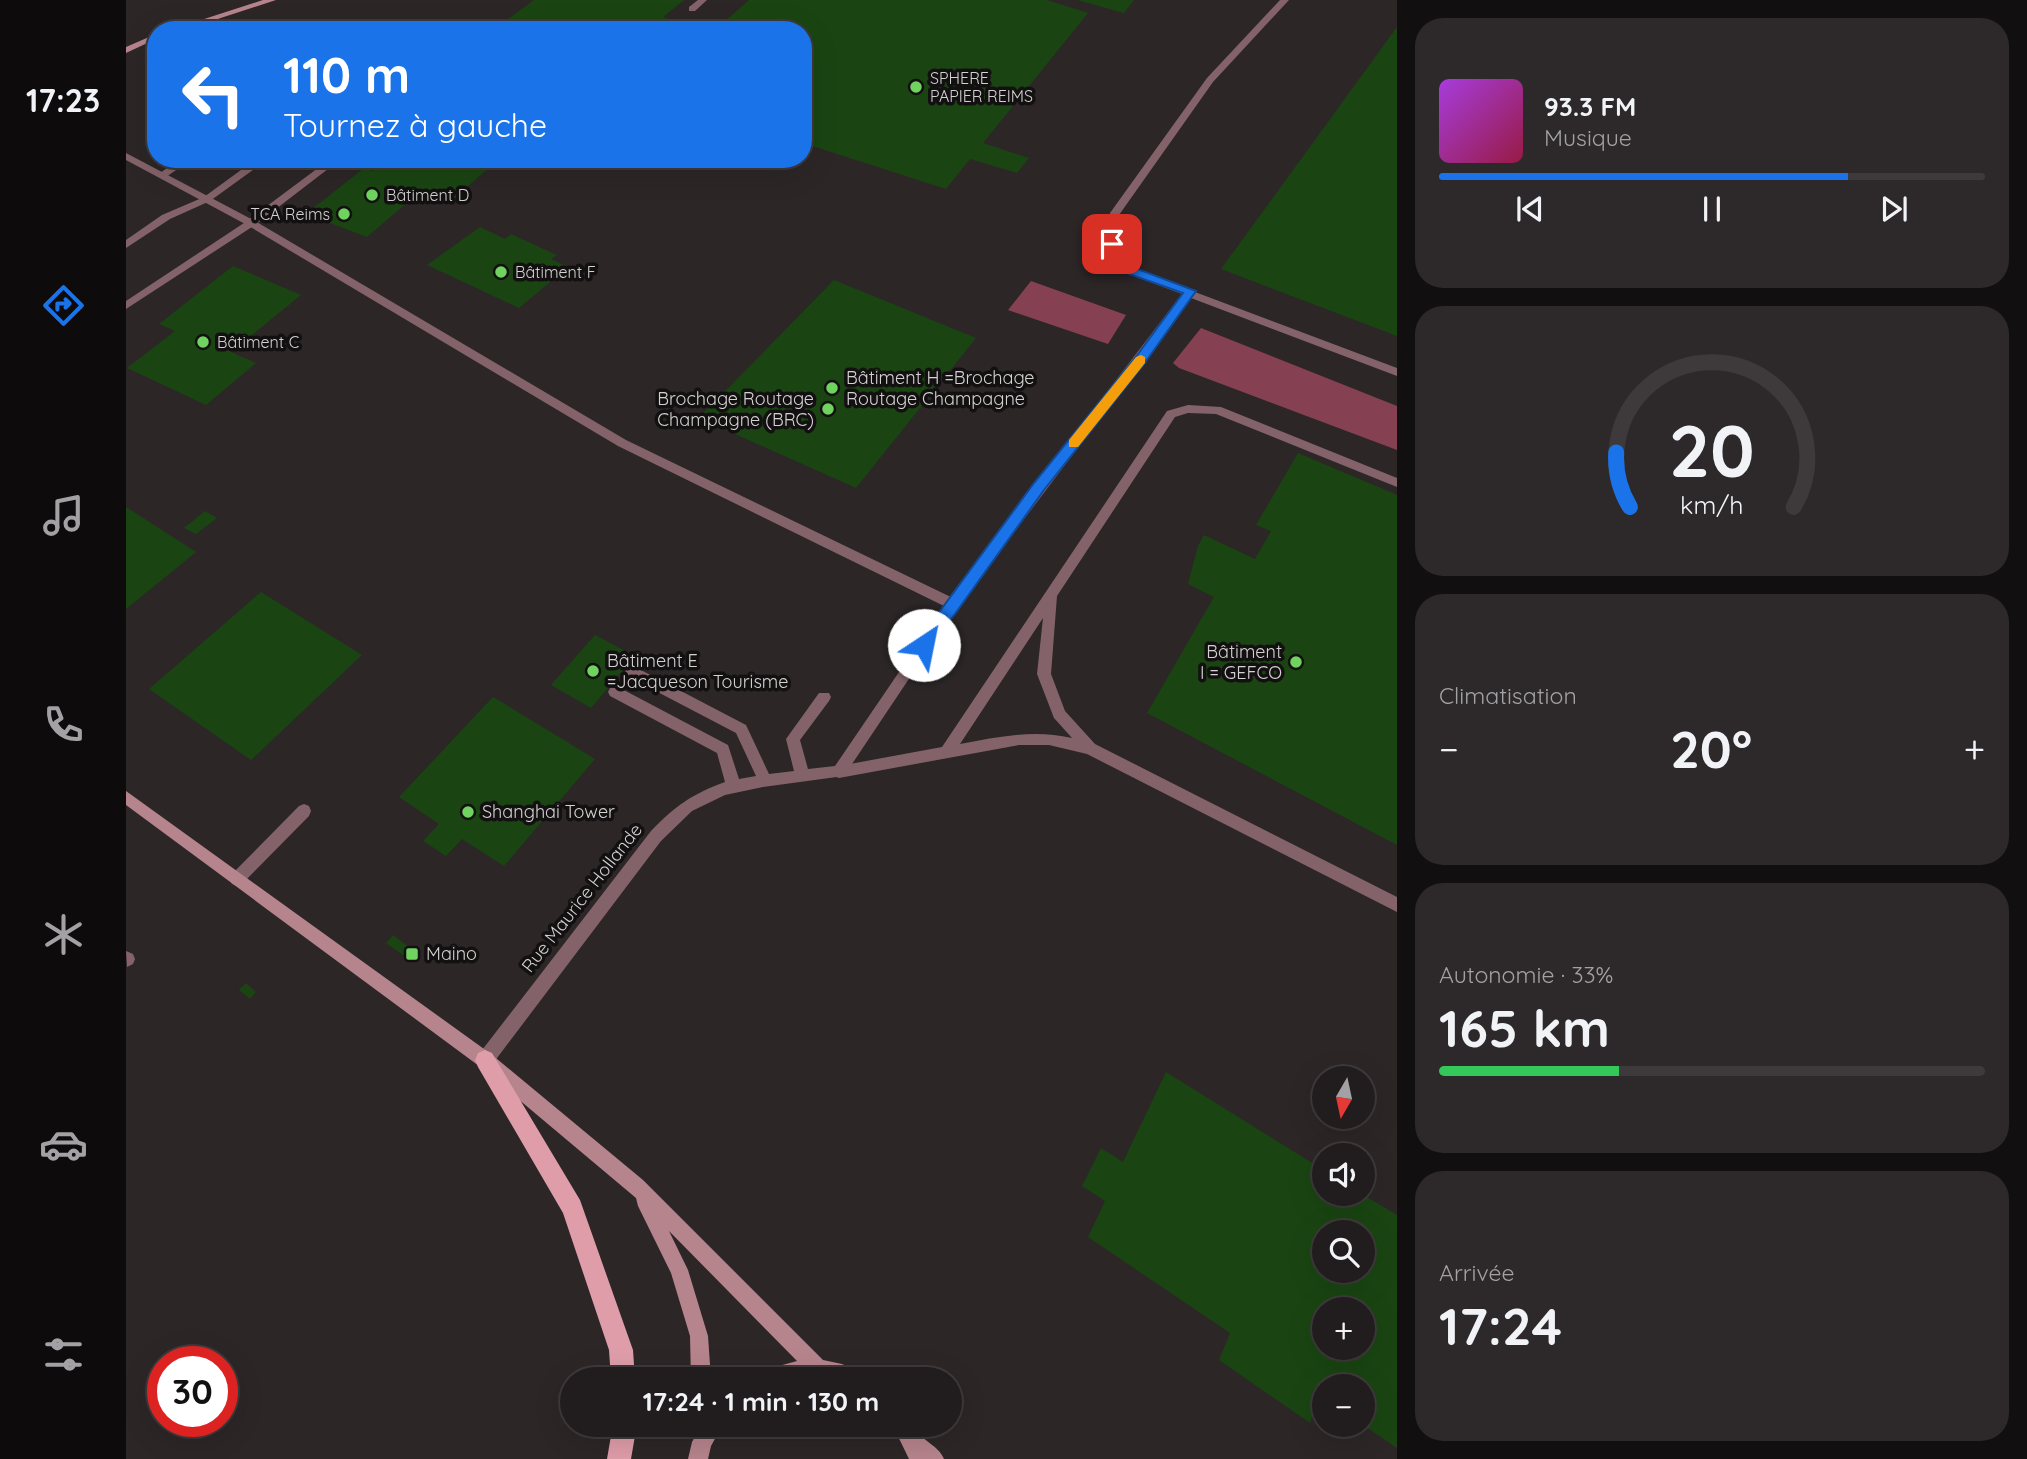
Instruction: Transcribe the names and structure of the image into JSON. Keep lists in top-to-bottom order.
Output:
{
  "streets": {
    "street": ["Rue Maurice Hollande"]
  },
  "places": {
    "other": [
      "SPHERE PAPIER REIMS",
      "Bâtiment D",
      "TCA Reims",
      "Bâtiment F",
      "Bâtiment C",
      "Bâtiment H =Brochage Routage Champagne",
      "Brochage Routage Champagne (BRC)",
      "Bâtiment I = GEFCO",
      "Bâtiment E =Jacqueson Tourisme",
      "Shanghai Tower"
    ],
    "transit": ["Maino"]
  },
  "north": "bottom",
  "page": {
    "tabs": "17:23",
    "turn": ["110 m", "Tournez à gauche"],
    "song": ["93.3 FM", "Musique"],
    "tile": [
      "Climatisation",
      ["Autonomie · 33%", "165 km"],
      ["Arrivée", "17:24"]
    ],
    "heat": ["−", "20°", "+"],
    "map_buttons": ["+", "−"],
    "limit": "30",
    "trip": "17:24 · 1 min · 130 m",
    "gauge": ["20", "km/h"]
  }
}
